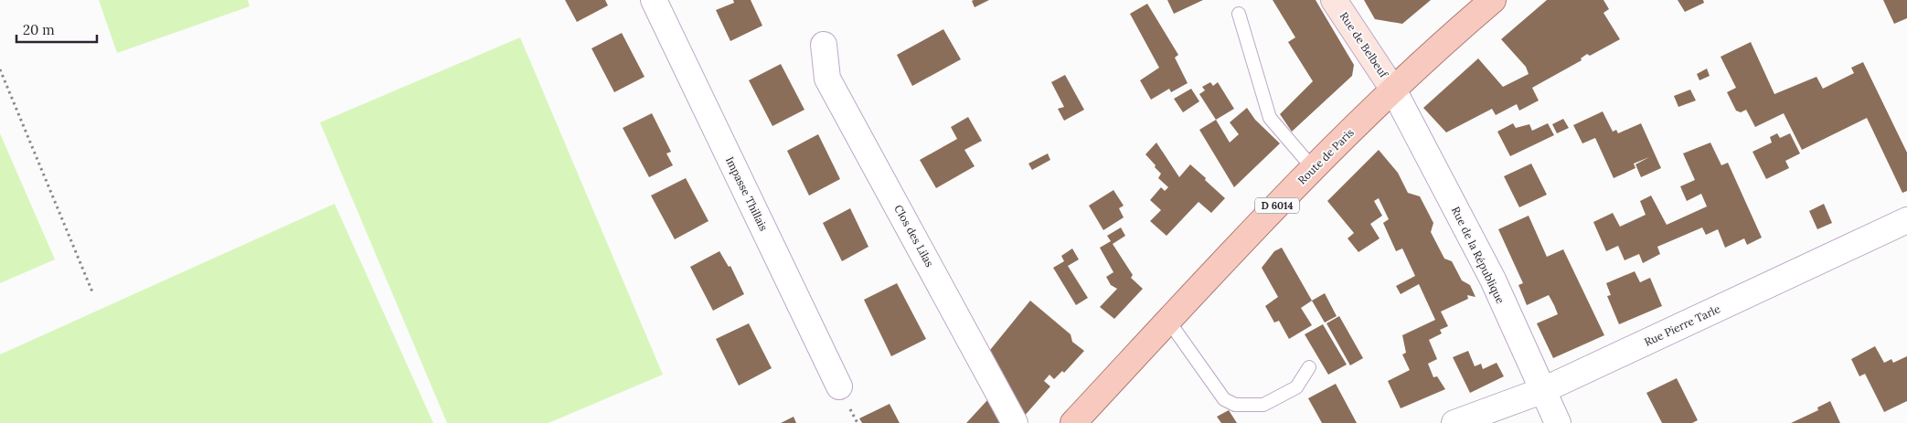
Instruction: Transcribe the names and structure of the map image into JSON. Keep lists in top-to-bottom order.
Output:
{
  "streets": {
    "main road": ["Route de Paris", "D 6014"],
    "street": [
      "Rue de Belbeuf",
      "Impasse Thillais",
      "Clos des Lilas",
      "Rue de la République",
      "Rue Pierre Tarle"
    ]
  },
  "crossings": [
    ["Rue de Belbeuf", "Route de Paris"],
    ["Rue de Belbeuf", "Rue de la République"],
    ["Route de Paris", "Rue de la République"],
    ["Rue de la République", "Rue Pierre Tarle"]
  ],
  "scale_bar": "20 m"
}
